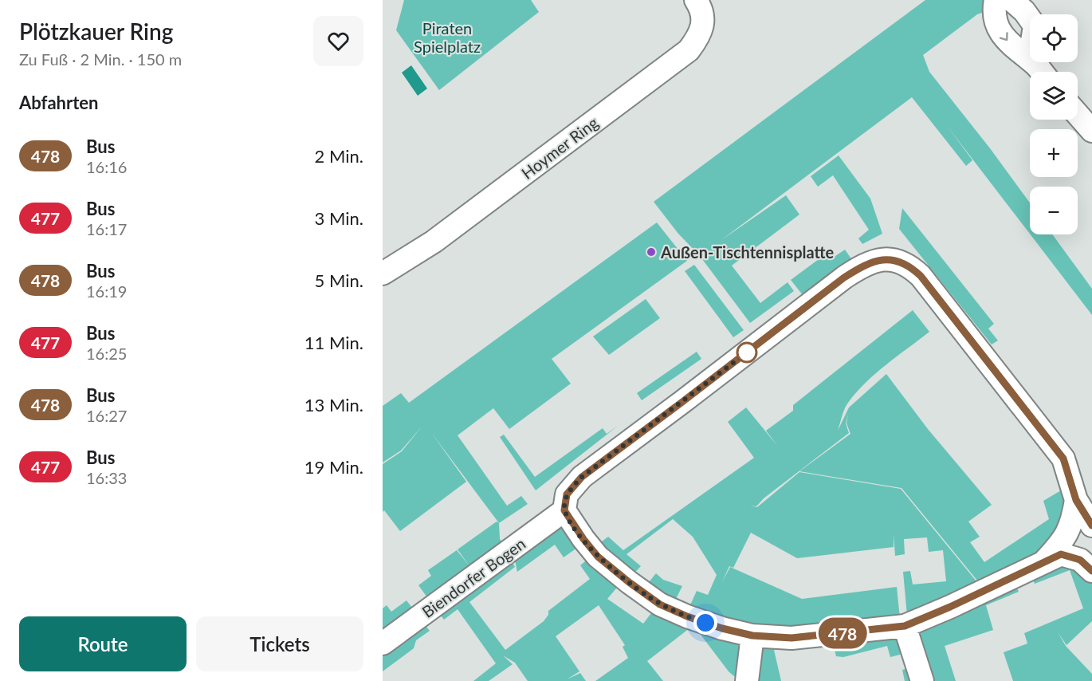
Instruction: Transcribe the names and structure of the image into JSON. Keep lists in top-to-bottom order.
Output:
{
  "streets": {
    "street": ["Hoymer Ring", "Biendorfer Bogen"]
  },
  "parks": ["Piraten Spielplatz"],
  "places": ["Außen-Tischtennisplatte"],
  "lines": ["bus line 478"],
  "page": {
    "heading": [
      ["Plötzkauer Ring", "Zu Fuß · 2 Min. · 150 m"],
      "Abfahrten"
    ],
    "on_map": "478",
    "map_buttons": ["+", "−"],
    "list": [
      {
        "mark": "478",
        "name": "Bus",
        "note": "16:16",
        "value": "2 Min."
      },
      {
        "mark": "477",
        "name": "Bus",
        "note": "16:17",
        "value": "3 Min."
      },
      {
        "mark": "478",
        "name": "Bus",
        "note": "16:19",
        "value": "5 Min."
      },
      {
        "mark": "477",
        "name": "Bus",
        "note": "16:25",
        "value": "11 Min."
      },
      {
        "mark": "478",
        "name": "Bus",
        "note": "16:27",
        "value": "13 Min."
      },
      {
        "mark": "477",
        "name": "Bus",
        "note": "16:33",
        "value": "19 Min."
      }
    ],
    "buttons": ["Route", "Tickets"]
  }
}
